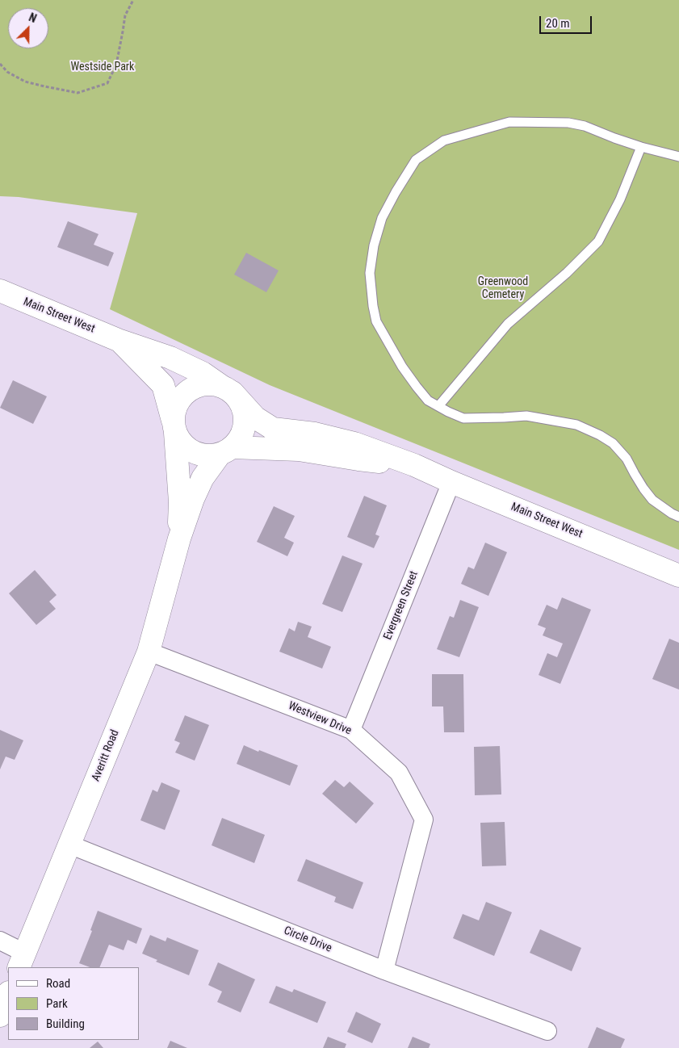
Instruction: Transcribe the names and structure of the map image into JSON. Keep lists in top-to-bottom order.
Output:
{
  "streets": {
    "main road": ["Main Street West", "Averitt Road"],
    "street": ["Evergreen Street", "Westview Drive", "Circle Drive"]
  },
  "crossings": [
    ["Main Street West", "Evergreen Street"],
    ["Main Street West", "Averitt Road"],
    ["Evergreen Street", "Westview Drive"],
    ["Westview Drive", "Averitt Road"],
    ["Westview Drive", "Circle Drive"],
    ["Averitt Road", "Circle Drive"]
  ],
  "parks": ["Westside Park", "Greenwood Cemetery"],
  "legend": ["Road", "Park", "Building"],
  "scale_bar": "20 m",
  "north": "top right"
}
